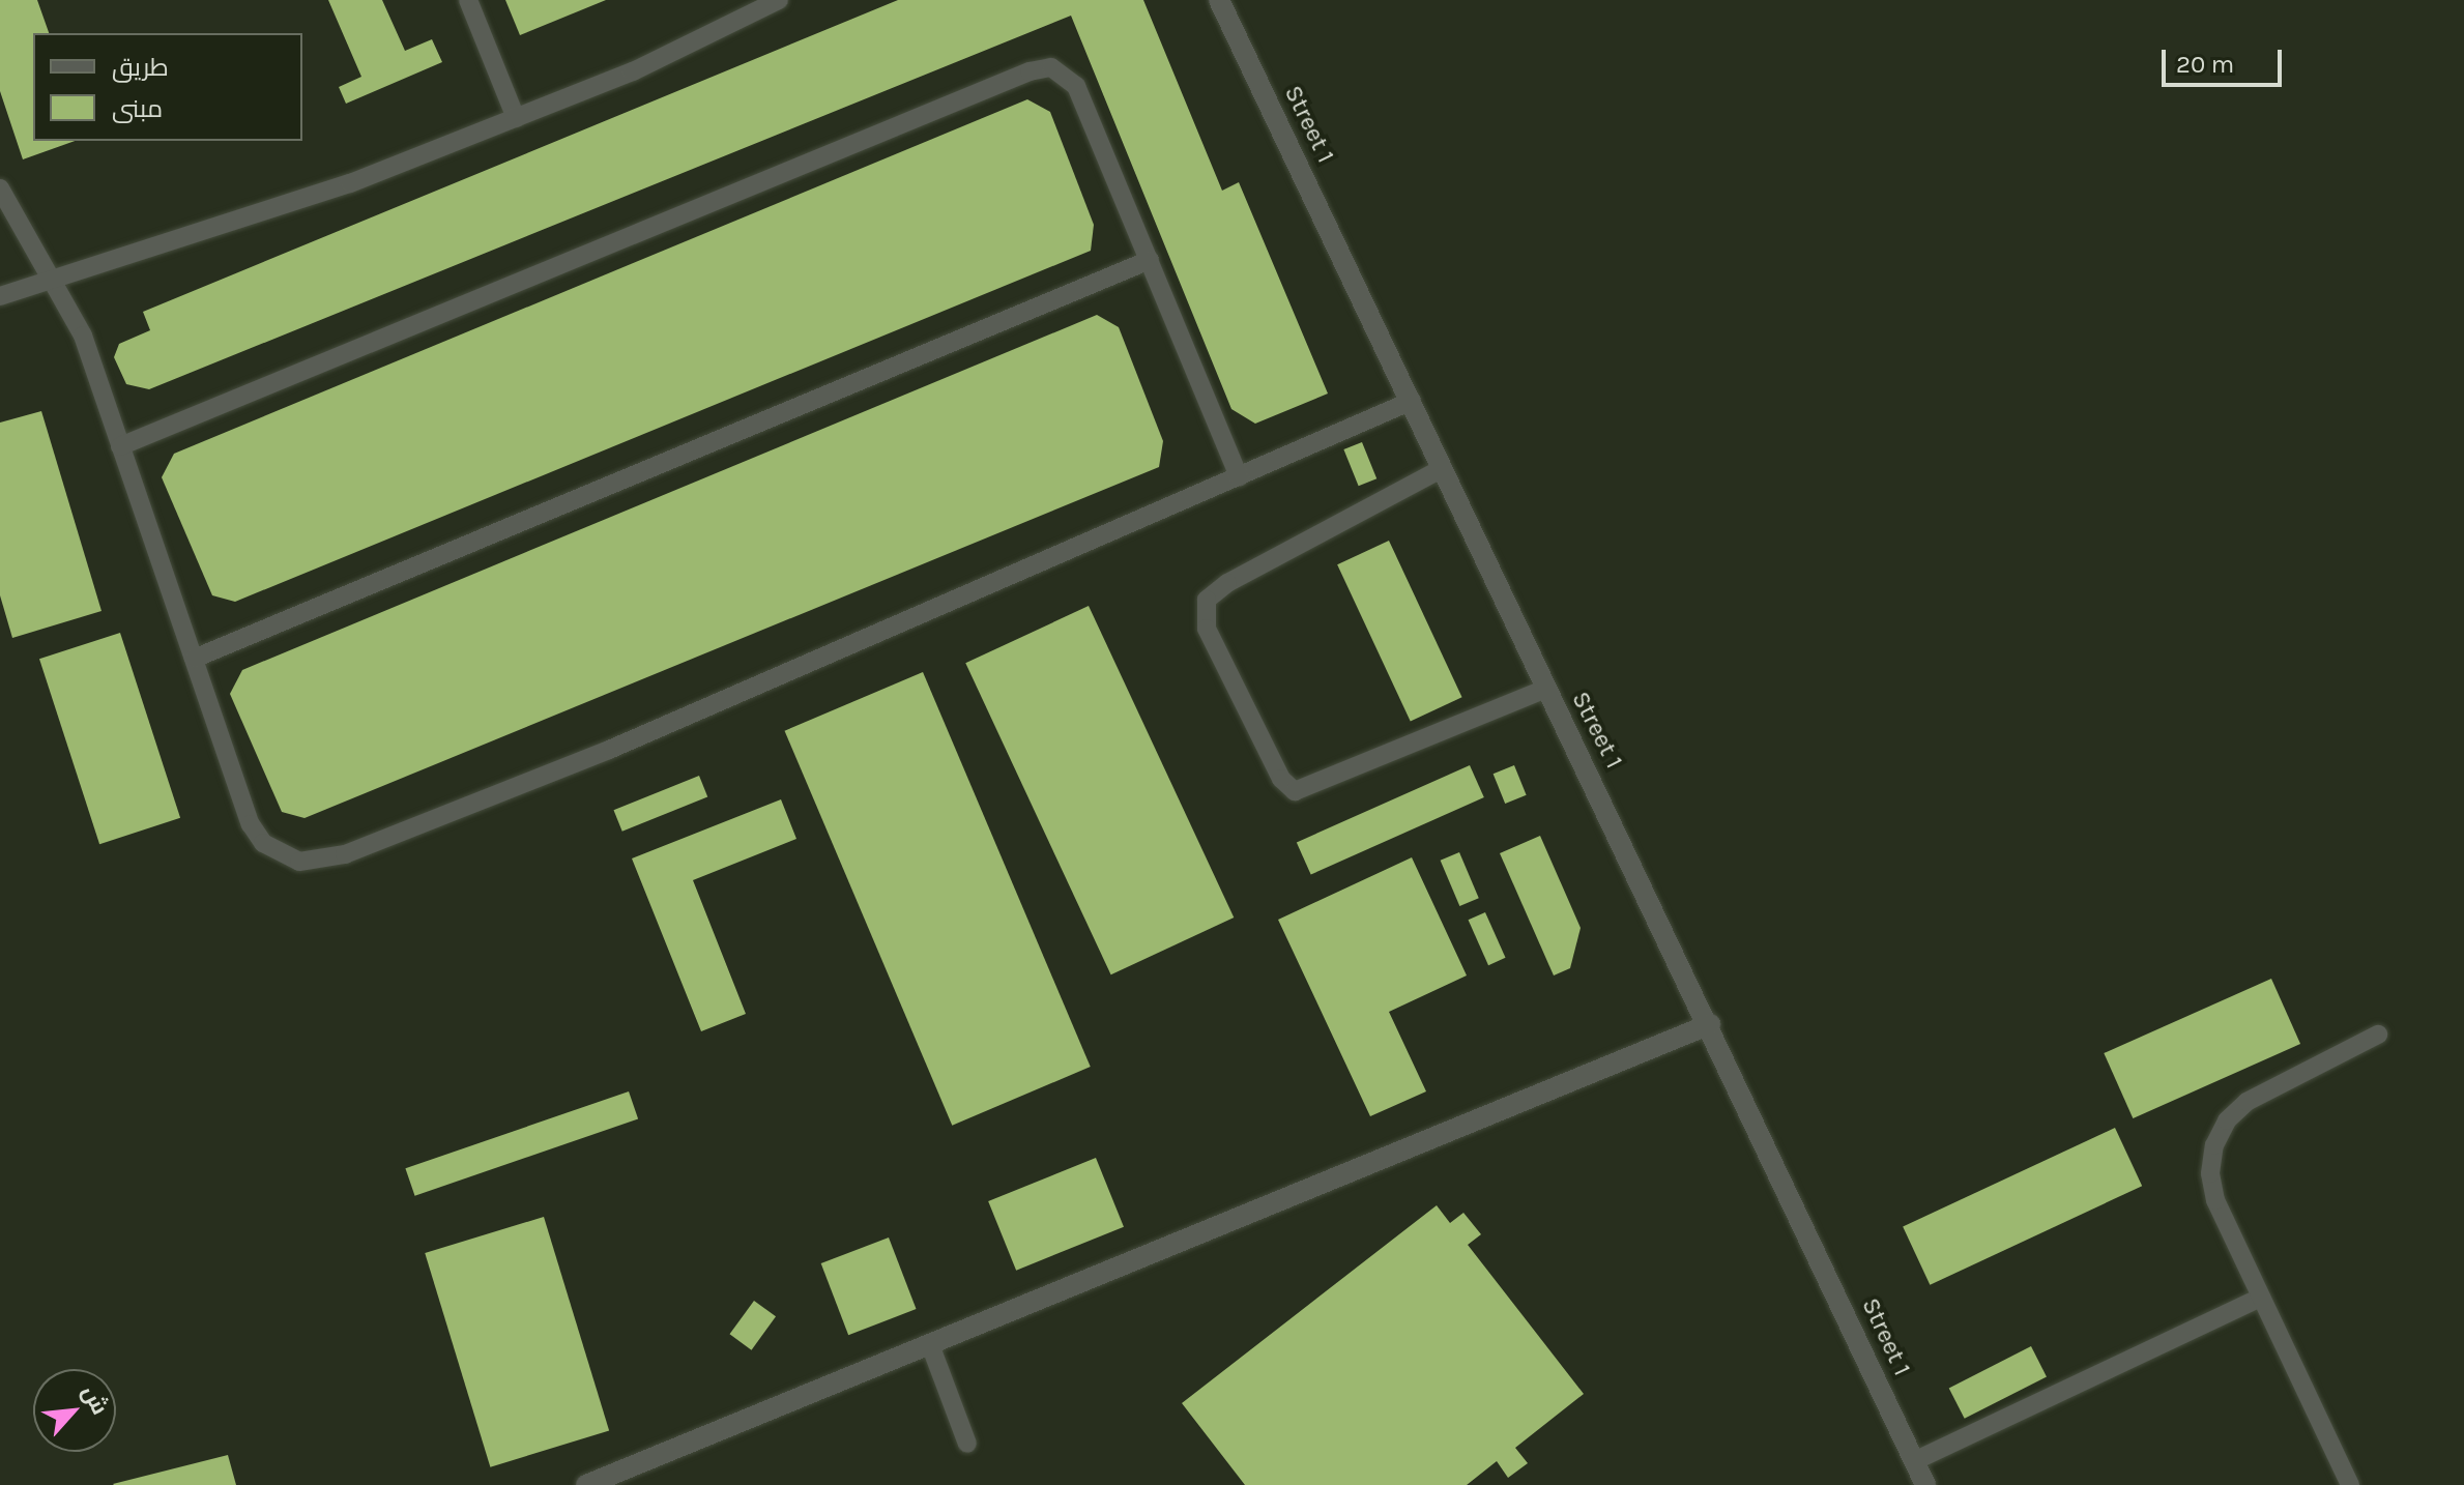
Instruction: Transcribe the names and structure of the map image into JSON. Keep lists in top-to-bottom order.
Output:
{
  "streets": {
    "street": ["Street 1"]
  },
  "legend": ["طريق", "مبنى"],
  "scale_bar": "20 m",
  "north": "top right"
}
